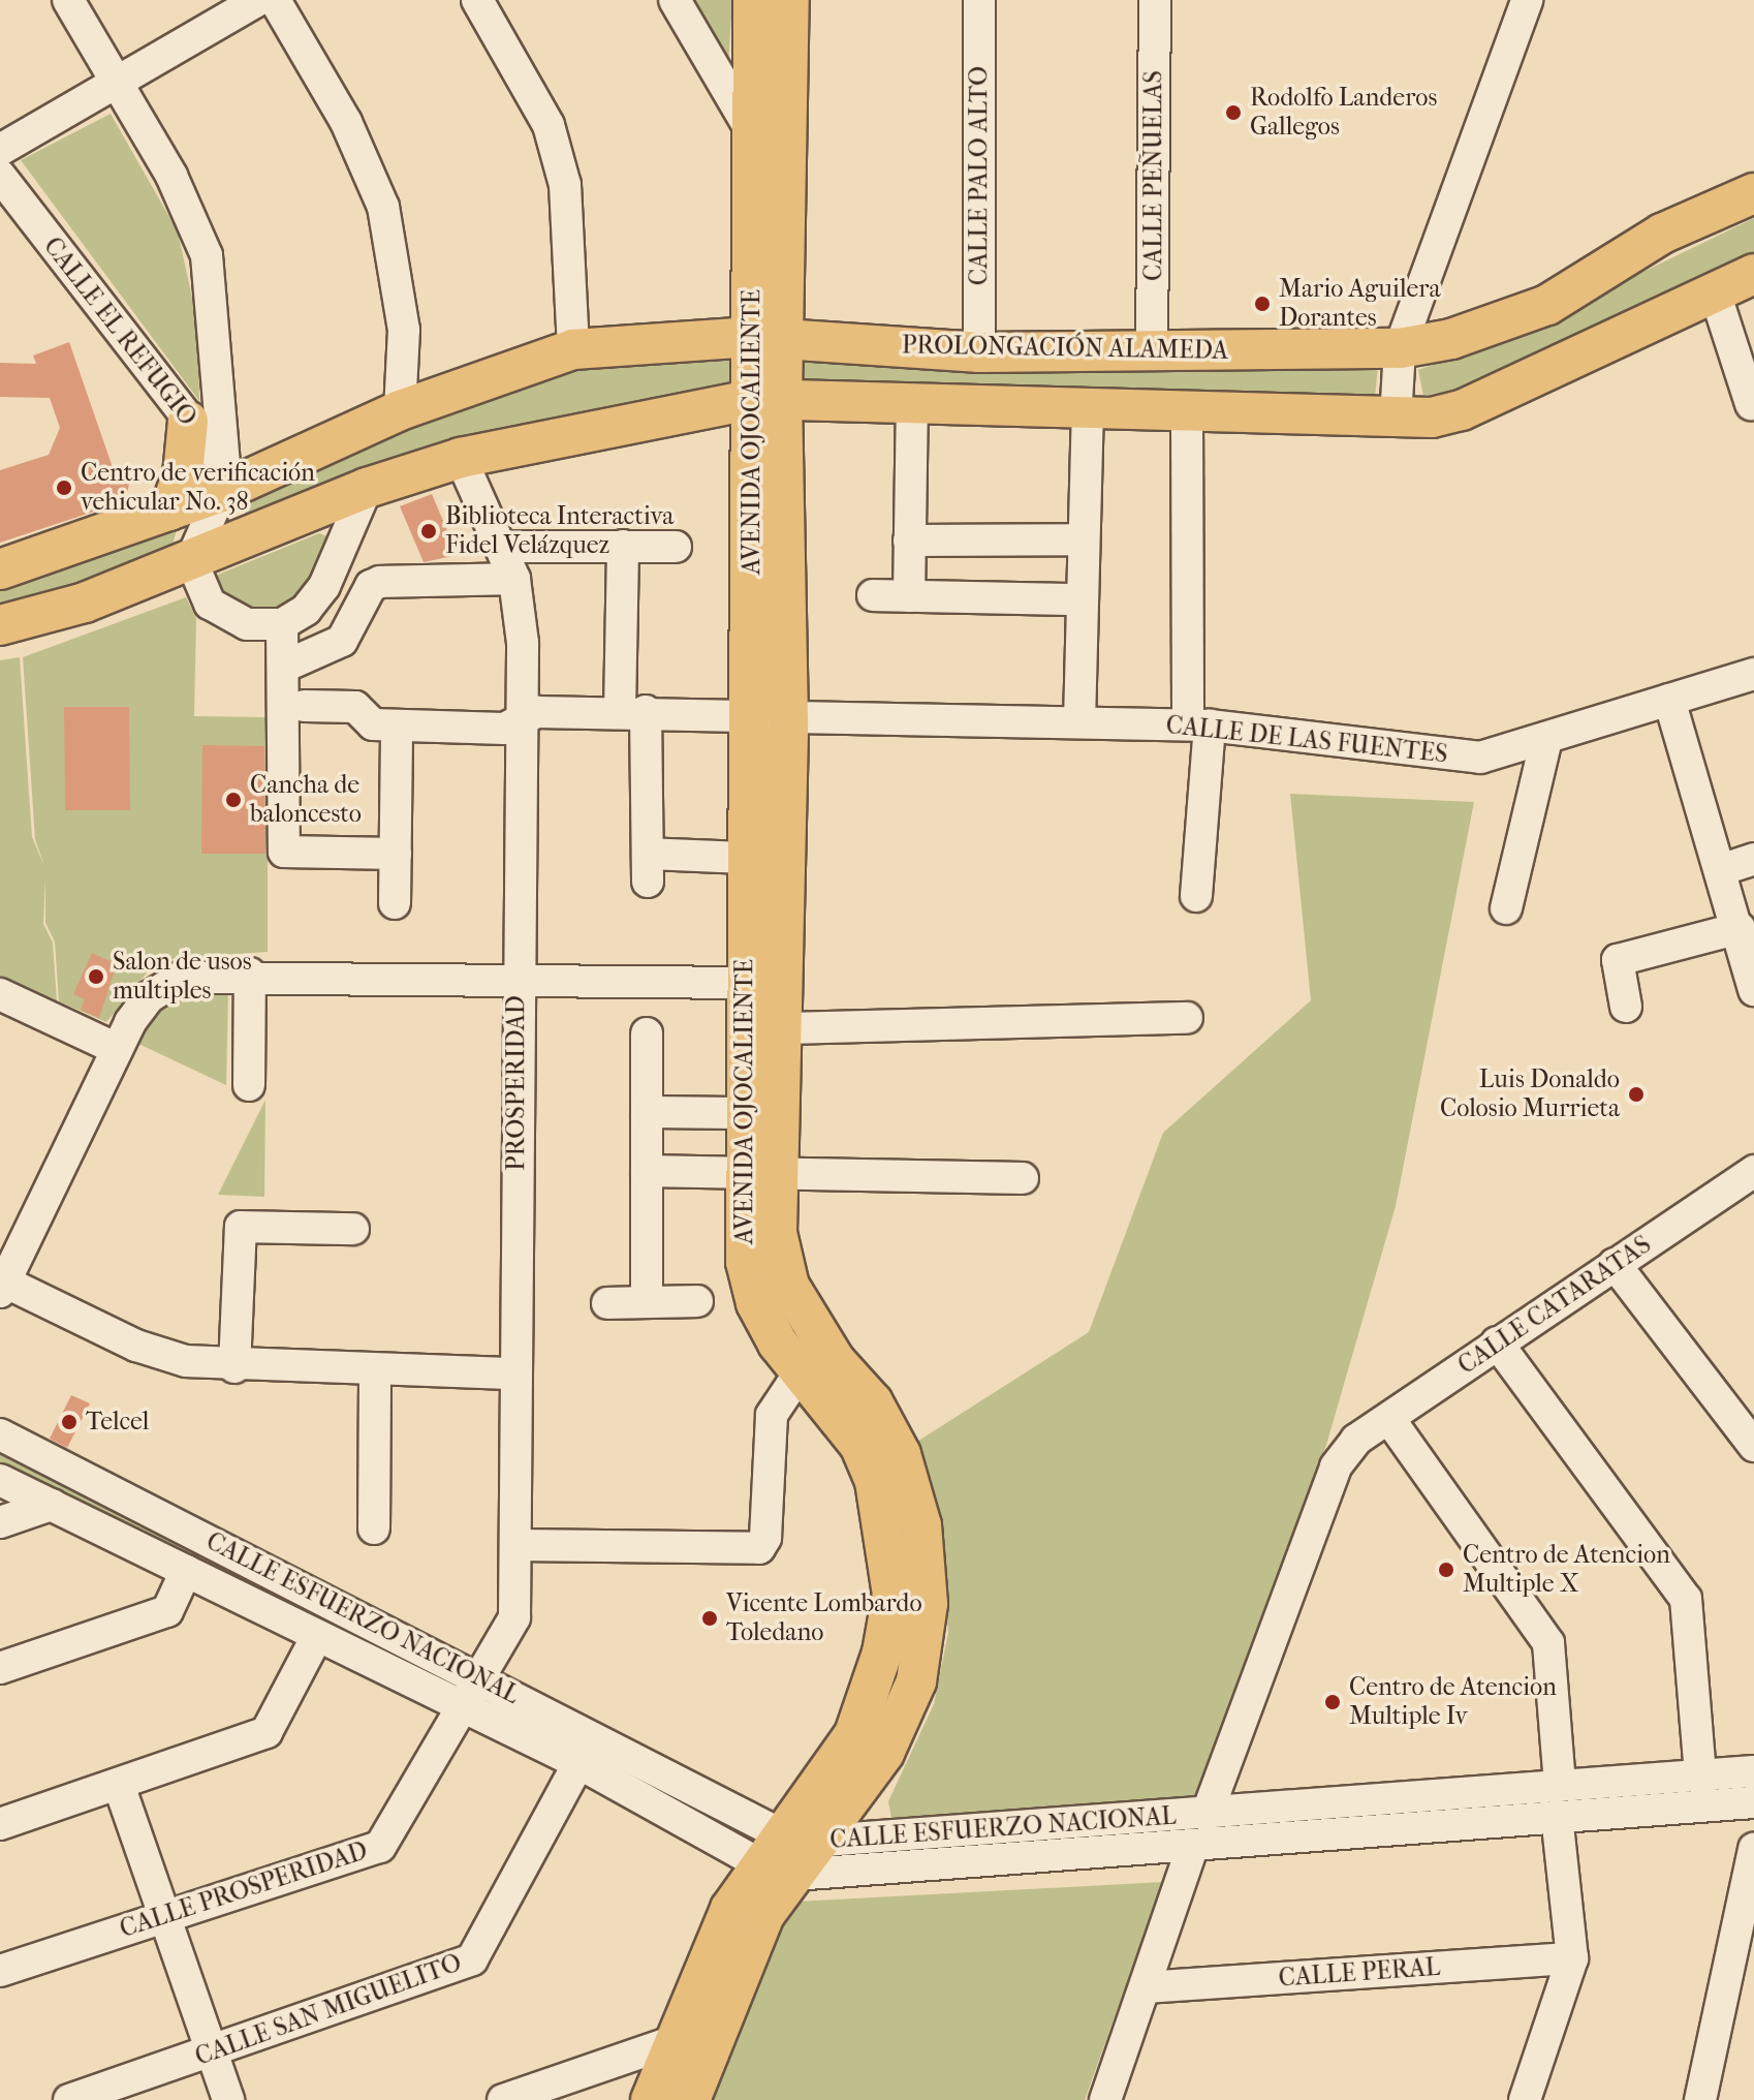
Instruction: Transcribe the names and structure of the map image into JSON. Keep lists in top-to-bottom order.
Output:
{
  "streets": {
    "main road": ["PROLONGACIÓN ALAMEDA", "AVENIDA OJOCALIENTE"],
    "street": [
      "CALLE PALO ALTO",
      "CALLE PEÑUELAS",
      "CALLE EL REFUGIO",
      "CALLE DE LAS FUENTES",
      "PROSPERIDAD",
      "CALLE CATARATAS",
      "CALLE ESFUERZO NACIONAL",
      "CALLE PROSPERIDAD",
      "CALLE PERAL",
      "CALLE SAN MIGUELITO"
    ]
  },
  "crossings": [
    ["CALLE PALO ALTO", "PROLONGACIÓN ALAMEDA"],
    ["CALLE PEÑUELAS", "PROLONGACIÓN ALAMEDA"],
    ["CALLE EL REFUGIO", "PROLONGACIÓN ALAMEDA"],
    ["PROLONGACIÓN ALAMEDA", "AVENIDA OJOCALIENTE"],
    ["AVENIDA OJOCALIENTE", "CALLE DE LAS FUENTES"],
    ["AVENIDA OJOCALIENTE", "CALLE ESFUERZO NACIONAL"],
    ["CALLE DE LAS FUENTES", "PROSPERIDAD"],
    ["PROSPERIDAD", "CALLE ESFUERZO NACIONAL"],
    ["PROSPERIDAD", "CALLE PROSPERIDAD"],
    ["CALLE CATARATAS", "CALLE ESFUERZO NACIONAL"],
    ["CALLE ESFUERZO NACIONAL", "CALLE PROSPERIDAD"],
    ["CALLE ESFUERZO NACIONAL", "CALLE SAN MIGUELITO"]
  ],
  "places": [
    "Rodolfo Landeros Gallegos",
    "Mario Aguilera Dorantes",
    "Centro de verificación vehicular No. 38",
    "Biblioteca Interactiva Fidel Velázquez",
    "Cancha de baloncesto",
    "Salon de usos multiples",
    "Luis Donaldo Colosio Murrieta",
    "Telcel",
    "Centro de Atencion Multiple X",
    "Vicente Lombardo Toledano",
    "Centro de Atencion Multiple Iv"
  ]
}
